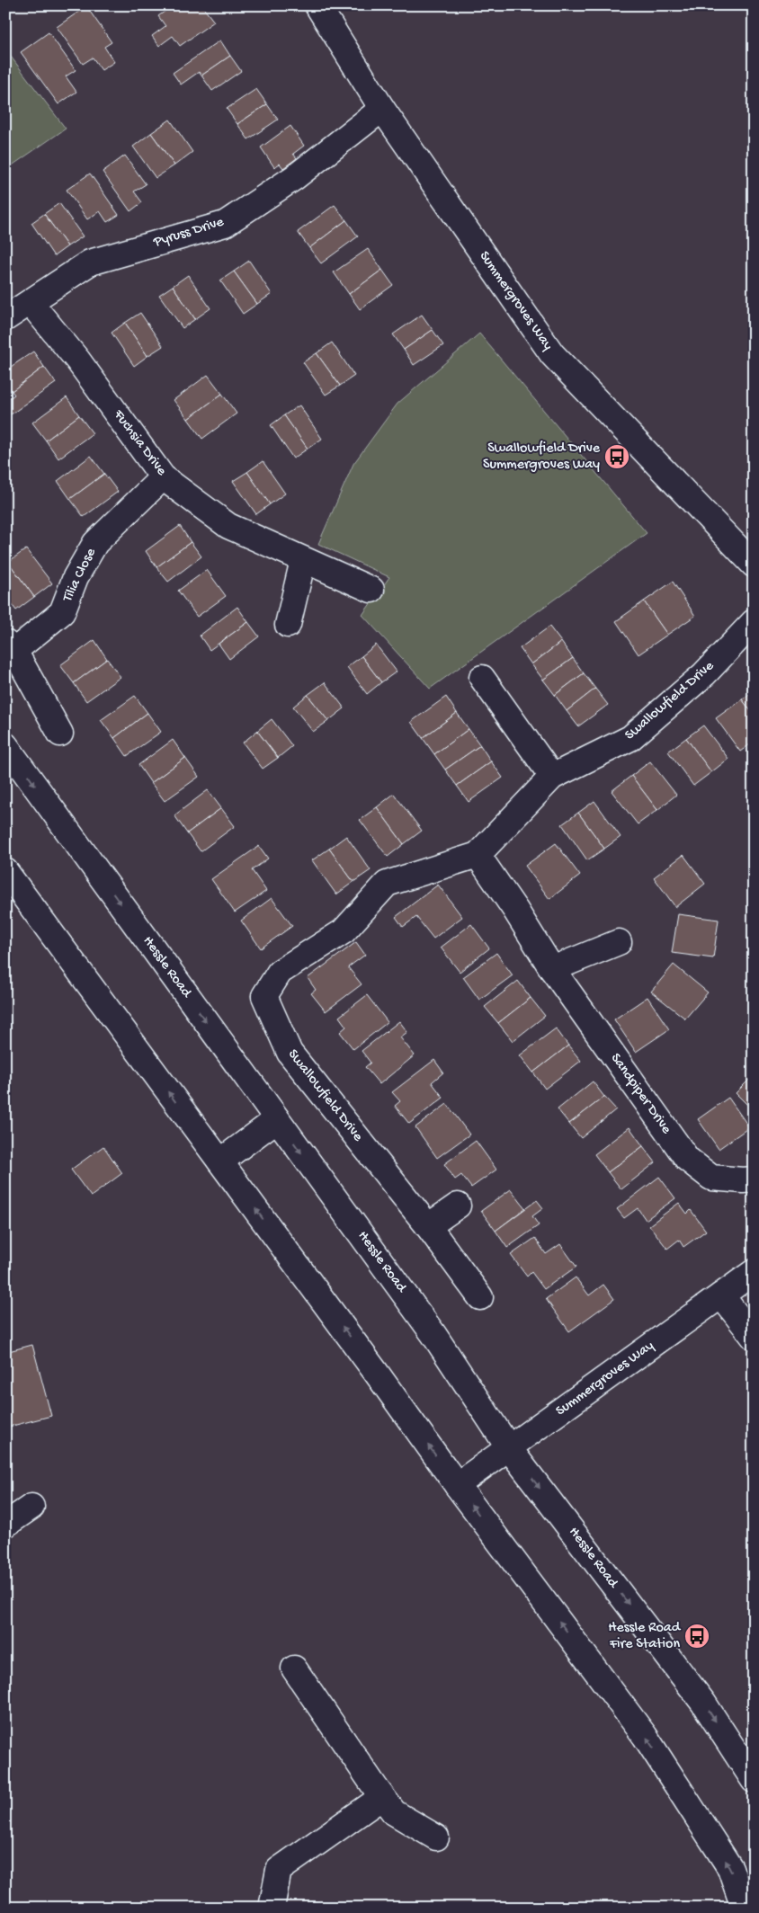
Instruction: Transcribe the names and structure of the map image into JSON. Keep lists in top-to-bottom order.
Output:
{
  "streets": {
    "street": [
      "Pyruss Drive",
      "Summergroves Way",
      "Fuchsia Drive",
      "Tilia Close",
      "Swallowfield Drive",
      "Hessle Road",
      "Sandpiper Drive"
    ]
  },
  "crossings": [
    ["Pyruss Drive", "Summergroves Way"],
    ["Pyruss Drive", "Fuchsia Drive"],
    ["Summergroves Way", "Hessle Road"],
    ["Fuchsia Drive", "Tilia Close"],
    ["Swallowfield Drive", "Sandpiper Drive"]
  ],
  "places": {
    "bus stop": ["Swallowfield Drive Summergroves Way", "Hessle Road Fire Station"]
  }
}
